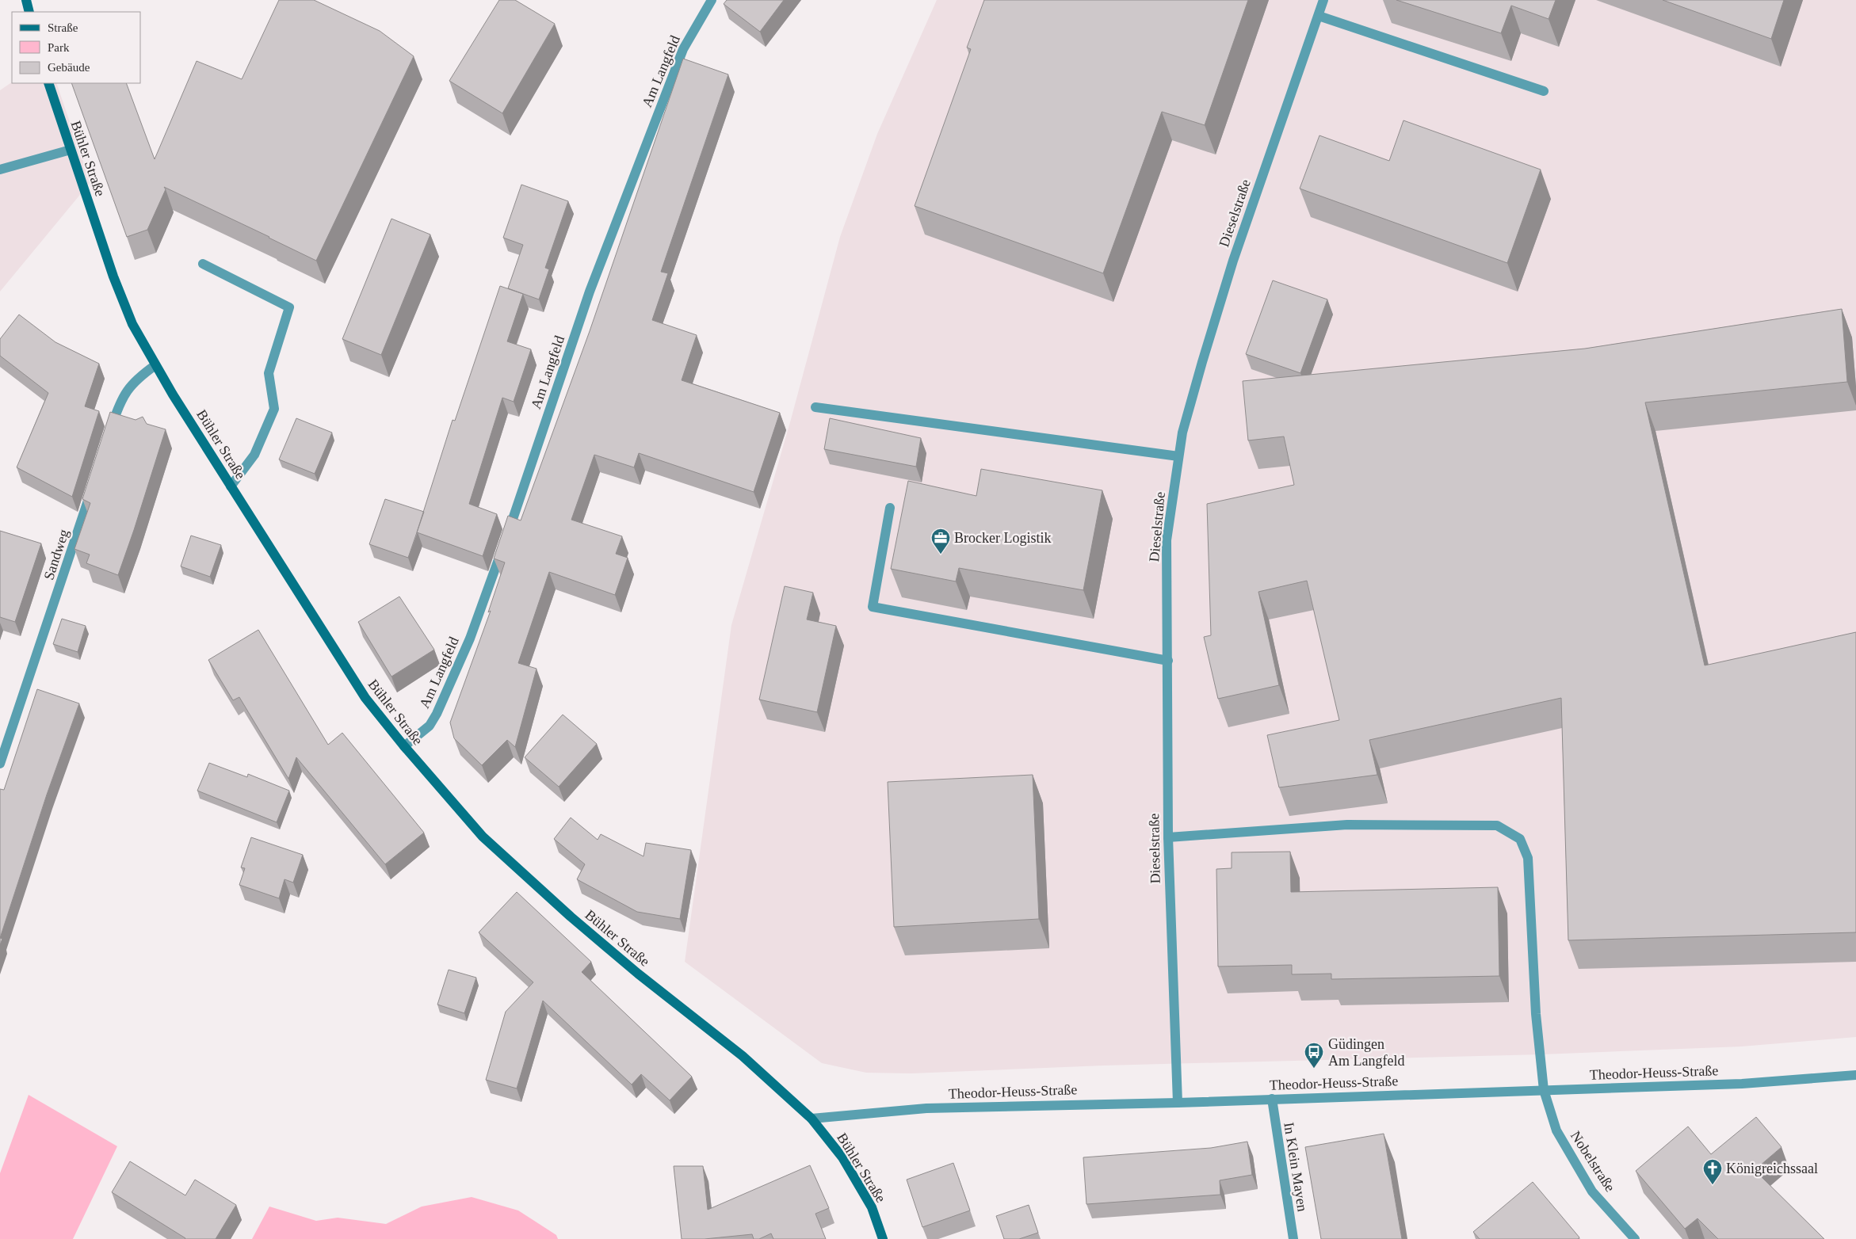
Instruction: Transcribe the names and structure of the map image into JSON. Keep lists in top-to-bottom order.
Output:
{
  "streets": {
    "main road": ["Bühler Straße"],
    "street": [
      "Am Langfeld",
      "Dieselstraße",
      "Sandweg",
      "Theodor-Heuss-Straße",
      "Nobelstraße",
      "In Klein Mayen"
    ]
  },
  "crossings": [
    ["Am Langfeld", "Bühler Straße"],
    ["Bühler Straße", "Theodor-Heuss-Straße"],
    ["Dieselstraße", "Theodor-Heuss-Straße"],
    ["Dieselstraße", "Nobelstraße"],
    ["Theodor-Heuss-Straße", "Nobelstraße"],
    ["Theodor-Heuss-Straße", "In Klein Mayen"]
  ],
  "places": {
    "office": ["Brocker Logistik"],
    "bus stop": ["Güdingen Am Langfeld"],
    "church": ["Königreichssaal"]
  },
  "legend": ["Straße", "Park", "Gebäude"]
}
